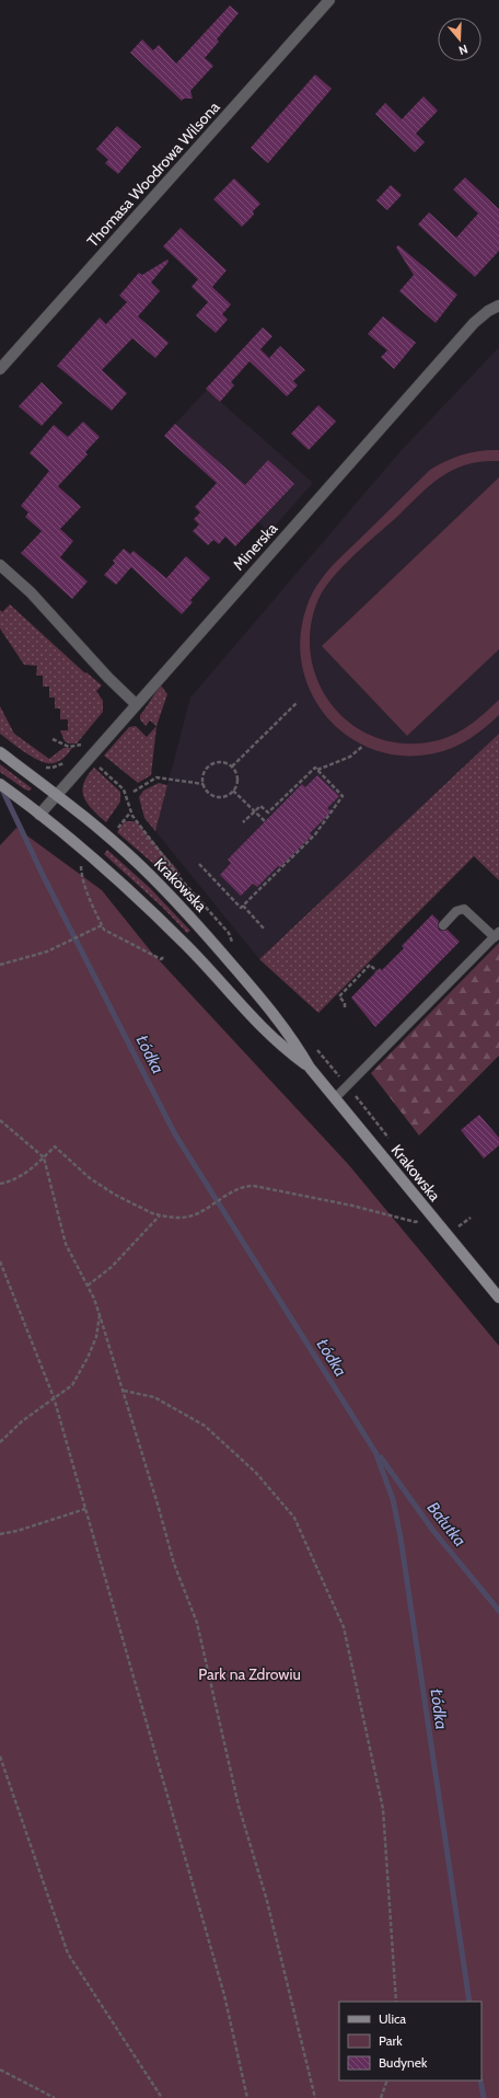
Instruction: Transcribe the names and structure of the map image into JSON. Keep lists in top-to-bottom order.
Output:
{
  "streets": {
    "main road": ["Krakowska"],
    "street": ["Thomasa Woodrowa Wilsona", "Minerska"]
  },
  "crossings": [
    ["Minerska", "Krakowska"]
  ],
  "water": ["Łódka", "Bałutka"],
  "parks": ["Park na Zdrowiu"],
  "legend": ["Ulica", "Park", "Budynek"],
  "north": "bottom"
}
